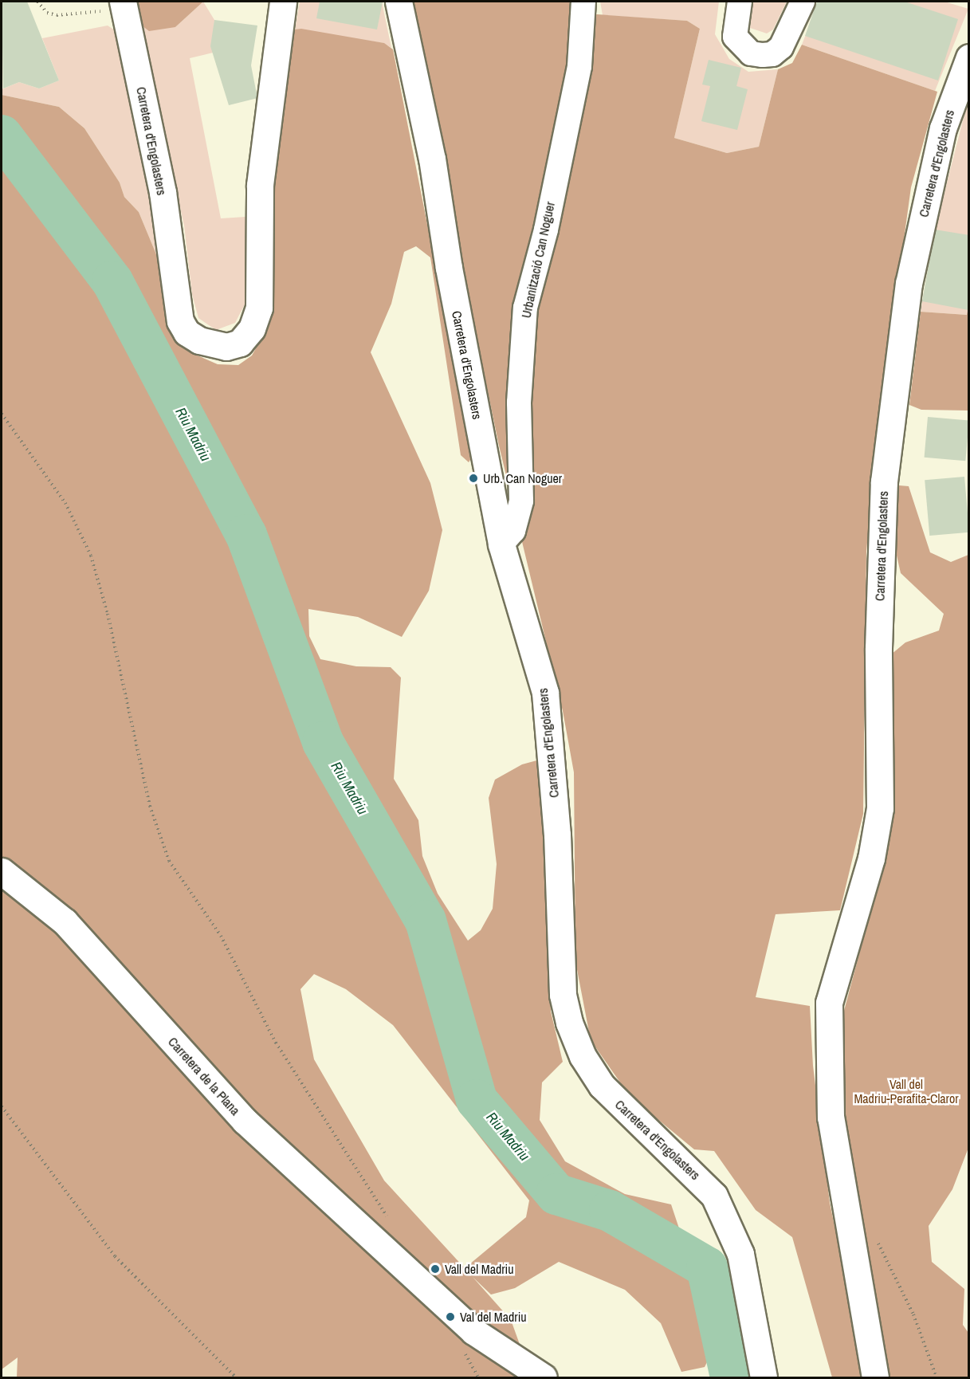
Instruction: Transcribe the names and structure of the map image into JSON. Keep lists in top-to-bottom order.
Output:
{
  "streets": {
    "main road": ["Carretera d'Engolasters", "Carretera de la Plana"],
    "street": ["Urbanització Can Noguer"]
  },
  "crossings": [
    ["Carretera d'Engolasters", "Urbanització Can Noguer"]
  ],
  "water": ["Riu Madriu"],
  "parks": ["Vall del Madriu-Perafita-Claror"],
  "places": ["Urb. Can Noguer", "Vall del Madriu", "Val del Madriu"]
}
